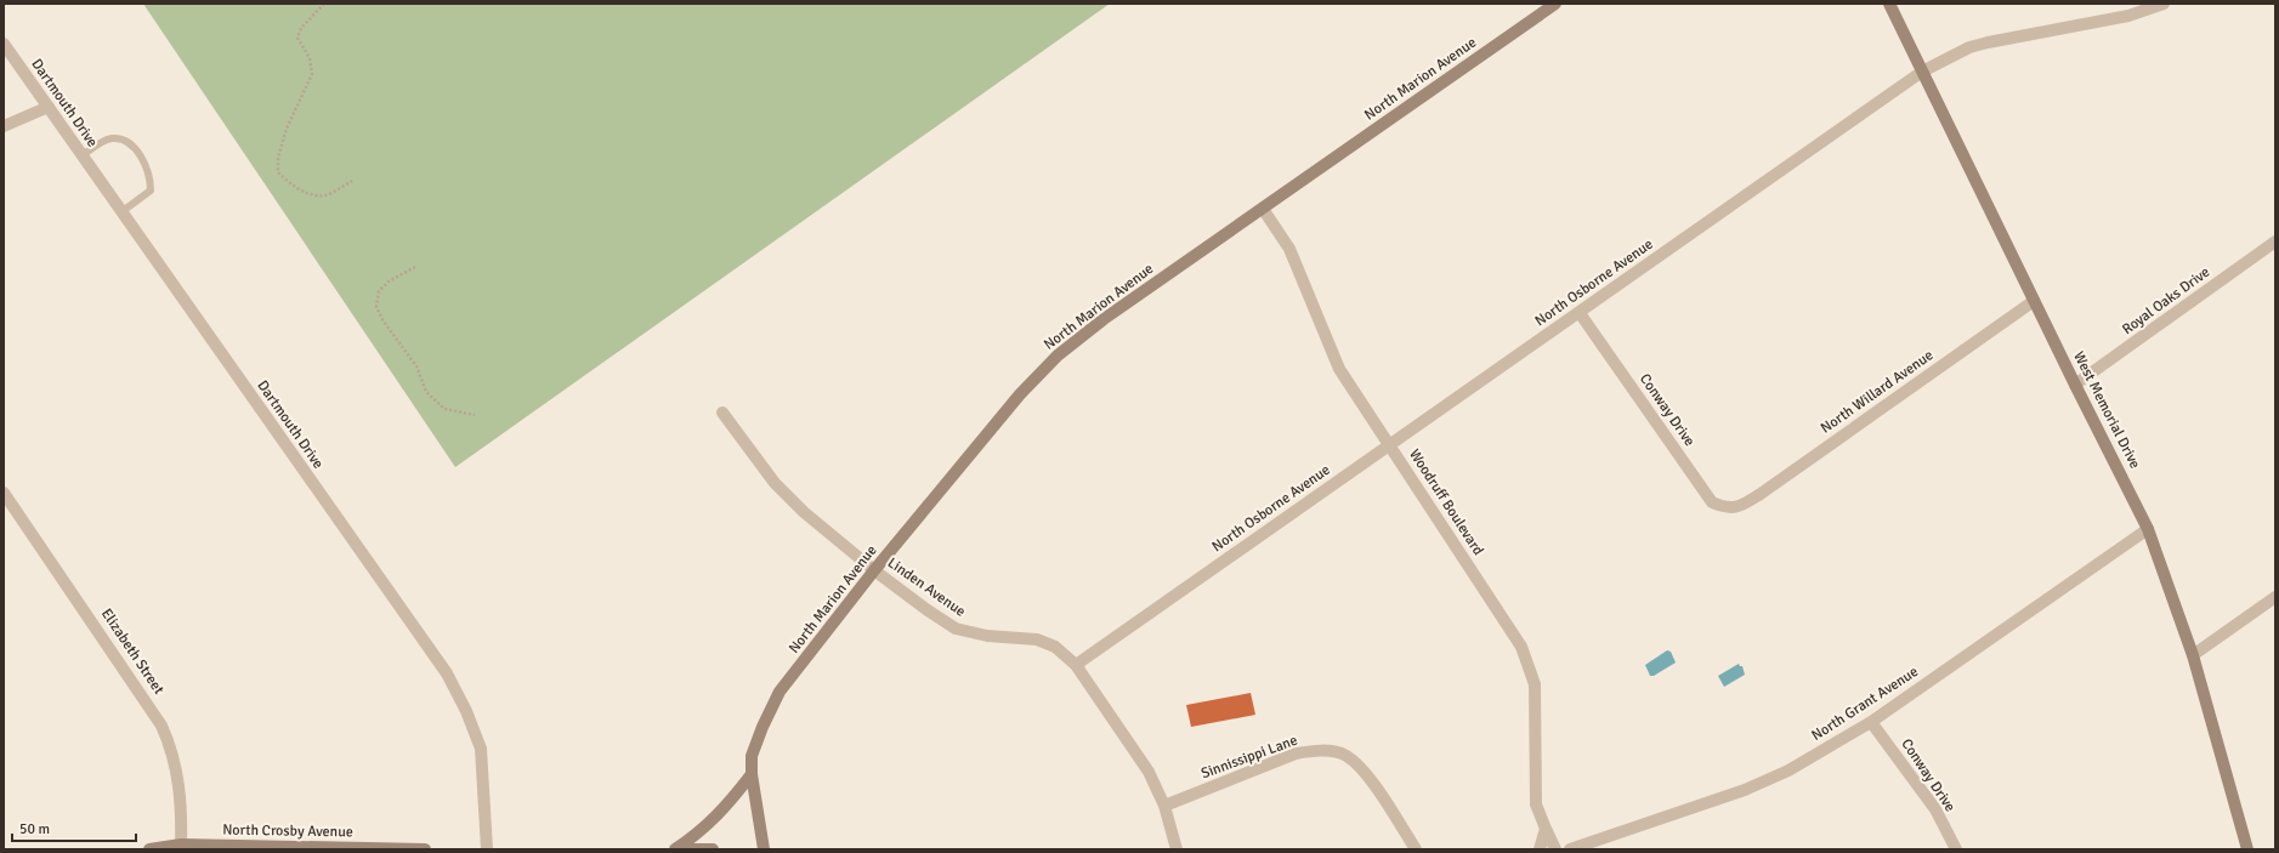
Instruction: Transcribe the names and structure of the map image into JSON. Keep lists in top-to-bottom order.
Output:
{
  "streets": {
    "street": [
      "North Marion Avenue",
      "Dartmouth Drive",
      "North Osborne Avenue",
      "Royal Oaks Drive",
      "North Willard Avenue",
      "Conway Drive",
      "West Memorial Drive",
      "Woodruff Boulevard",
      "Linden Avenue",
      "Elizabeth Street",
      "North Grant Avenue",
      "Sinnissippi Lane",
      "North Crosby Avenue"
    ]
  },
  "crossings": [
    ["North Marion Avenue", "Woodruff Boulevard"],
    ["North Marion Avenue", "Linden Avenue"],
    ["North Osborne Avenue", "Conway Drive"],
    ["North Osborne Avenue", "West Memorial Drive"],
    ["North Osborne Avenue", "Woodruff Boulevard"],
    ["North Osborne Avenue", "Linden Avenue"],
    ["Royal Oaks Drive", "West Memorial Drive"],
    ["North Willard Avenue", "Conway Drive"],
    ["North Willard Avenue", "West Memorial Drive"],
    ["Conway Drive", "North Grant Avenue"],
    ["West Memorial Drive", "North Grant Avenue"],
    ["Linden Avenue", "Sinnissippi Lane"],
    ["Elizabeth Street", "North Crosby Avenue"]
  ],
  "scale_bar": "50 m"
}
